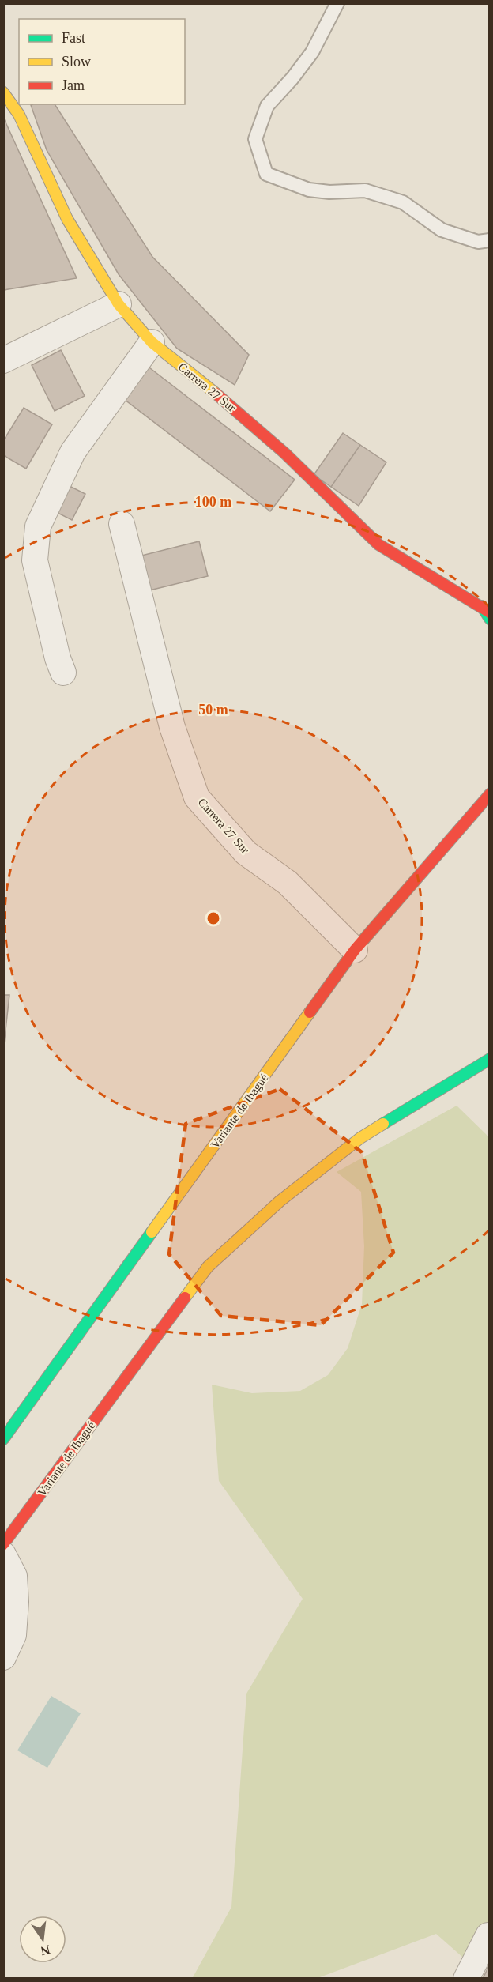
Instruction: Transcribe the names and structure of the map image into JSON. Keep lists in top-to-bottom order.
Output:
{
  "streets": {
    "main road": ["Carrera 27 Sur", "Variante de Ibagué"]
  },
  "crossings": [
    ["Carrera 27 Sur", "Variante de Ibagué"]
  ],
  "legend": ["Fast", "Slow", "Jam"],
  "north": "bottom",
  "rings": ["100 m", "50 m"]
}
